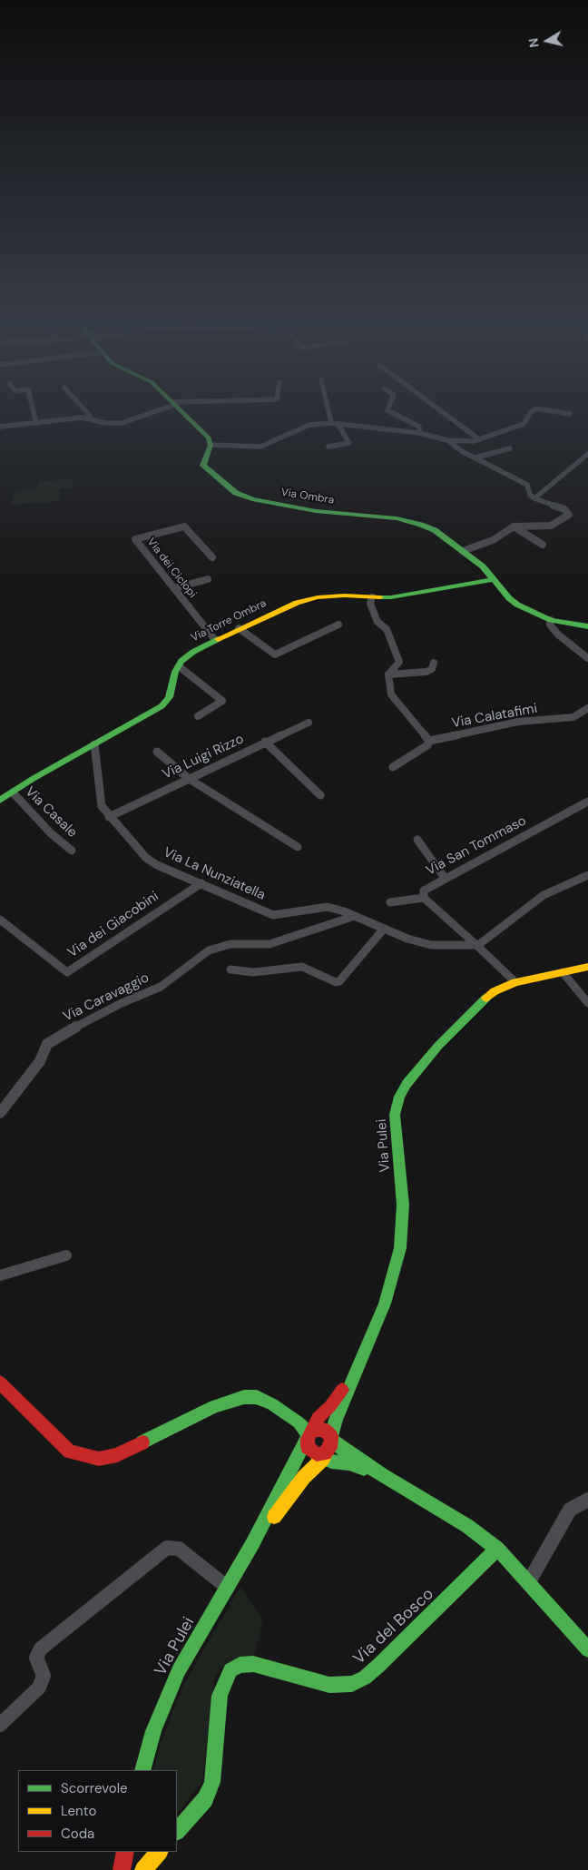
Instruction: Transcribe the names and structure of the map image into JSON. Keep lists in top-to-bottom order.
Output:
{
  "streets": {
    "main road": [
      "Via Ombra",
      "Via Torre Ombra",
      "Via Pulei",
      "Via del Bosco"
    ],
    "street": [
      "Via dei Ciclopi",
      "Via Calatafimi",
      "Via Luigi Rizzo",
      "Via Casale",
      "Via San Tommaso",
      "Via La Nunziatella",
      "Via dei Giacobini",
      "Via Caravaggio"
    ]
  },
  "crossings": [
    ["Via Ombra", "Via Torre Ombra"],
    ["Via dei Ciclopi", "Via Torre Ombra"],
    ["Via Luigi Rizzo", "Via La Nunziatella"],
    ["Via San Tommaso", "Via La Nunziatella"],
    ["Via San Tommaso", "Via Pulei"],
    ["Via La Nunziatella", "Via dei Giacobini"],
    ["Via La Nunziatella", "Via Caravaggio"]
  ],
  "legend": ["Scorrevole", "Lento", "Coda"],
  "north": "left"
}
